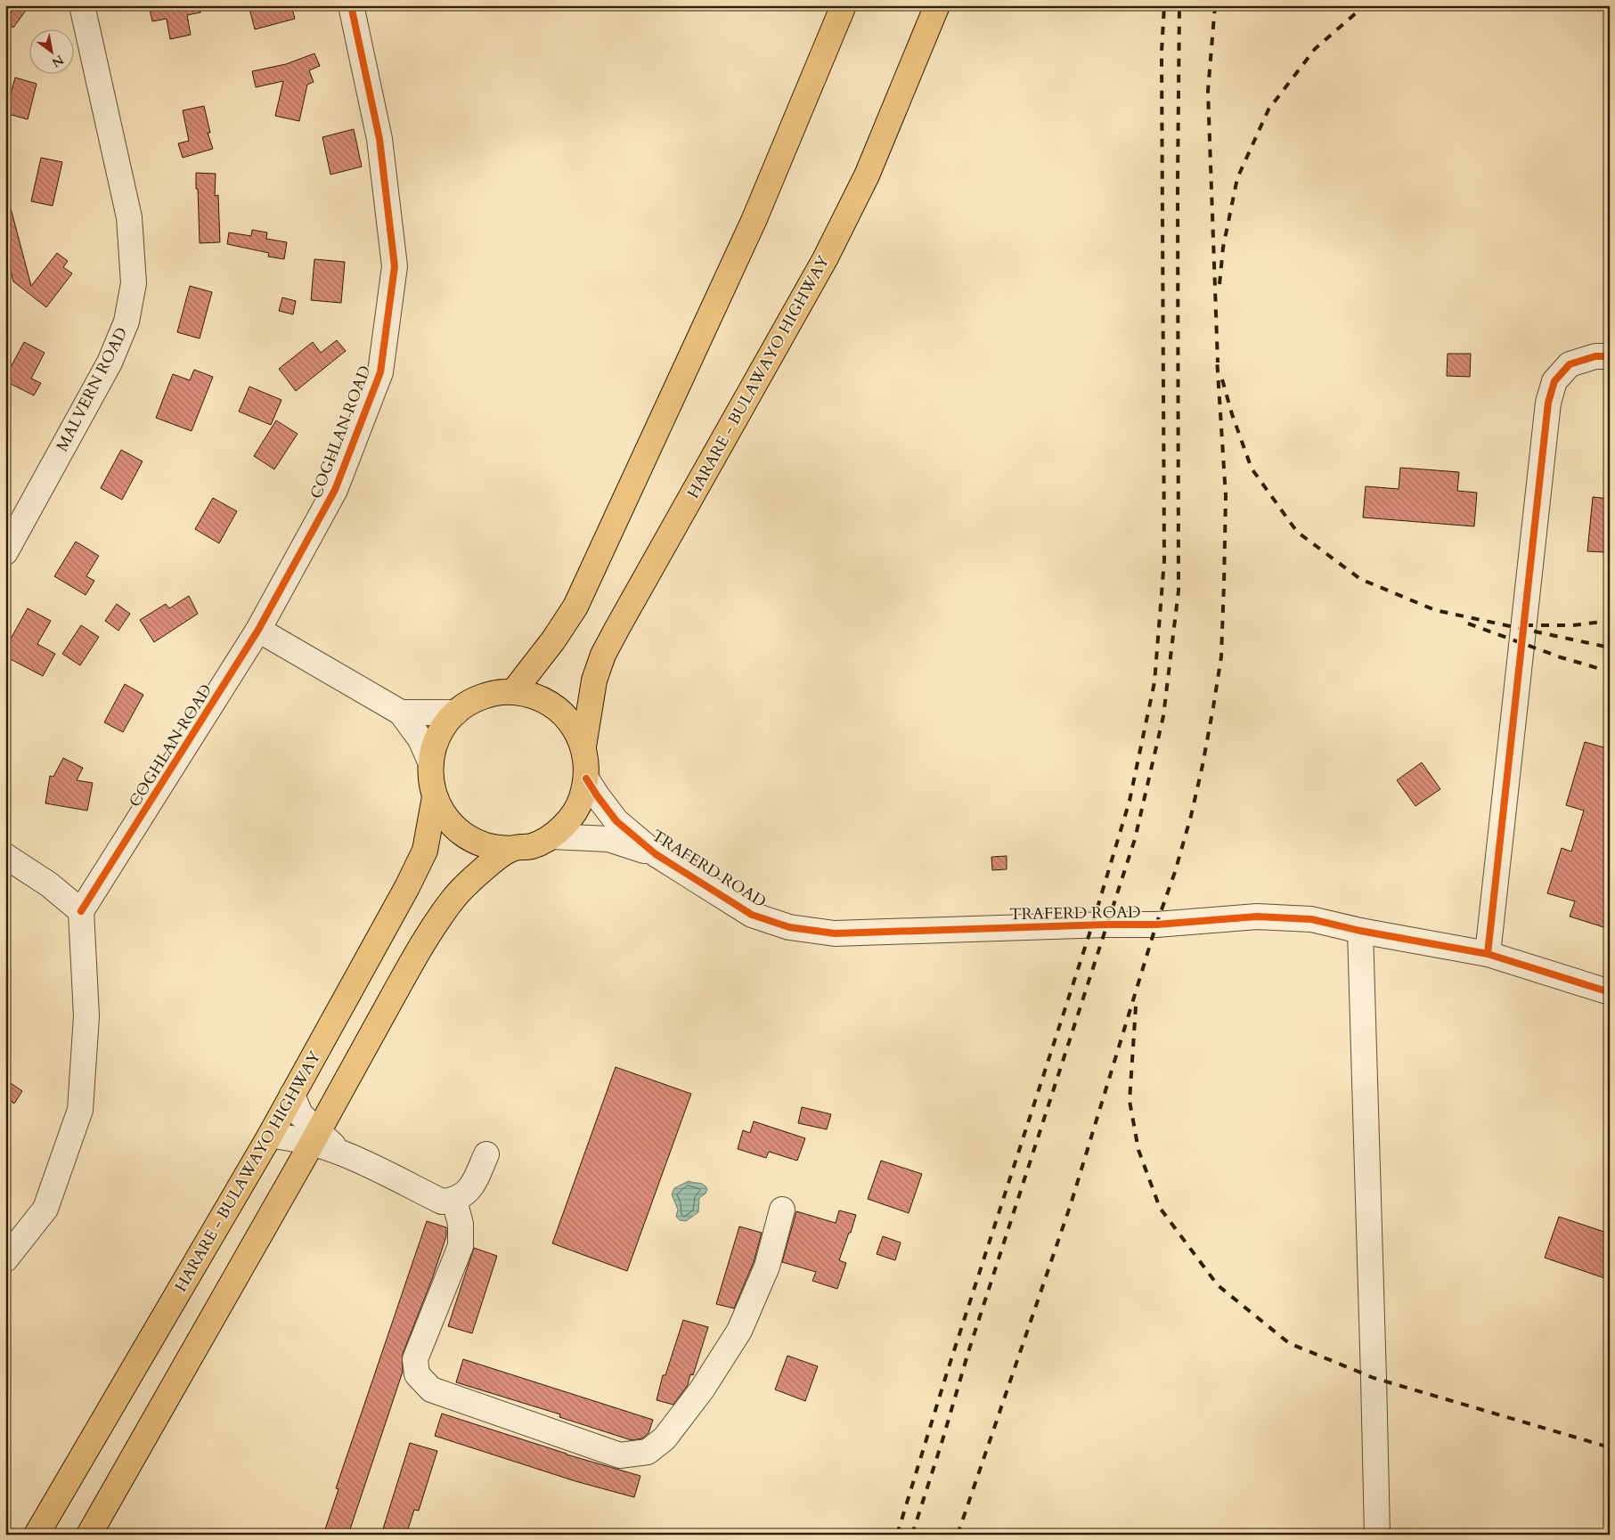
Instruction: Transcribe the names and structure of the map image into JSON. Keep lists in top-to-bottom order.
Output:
{
  "streets": {
    "highway": ["HARARE - BULAWAYO HIGHWAY"],
    "street": ["MALVERN ROAD", "COGHLAN ROAD", "TRAFERD ROAD"]
  },
  "crossings": [
    ["HARARE - BULAWAYO HIGHWAY", "TRAFERD ROAD"]
  ],
  "north": "bottom right"
}
